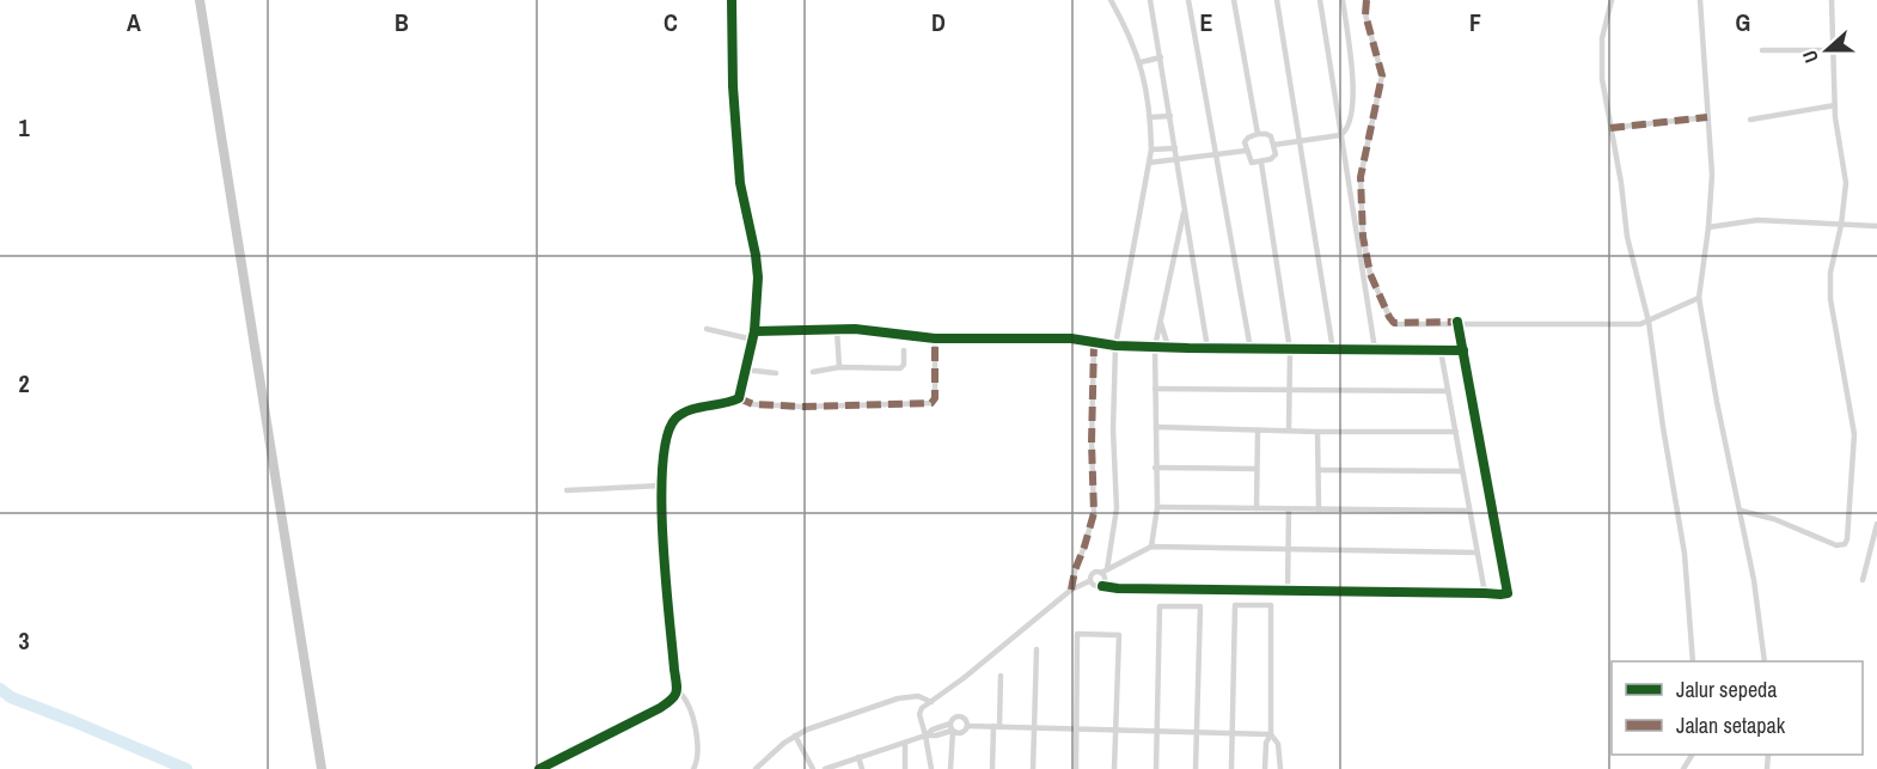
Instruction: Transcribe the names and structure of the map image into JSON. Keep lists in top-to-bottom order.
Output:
{
  "legend": ["Jalur sepeda", "Jalan setapak"],
  "north": "left",
  "grid": {
    "columns": [
      "A",
      "B",
      "C",
      "D",
      "E",
      "F",
      "G"
    ],
    "rows": ["1", "2", "3"]
  }
}
